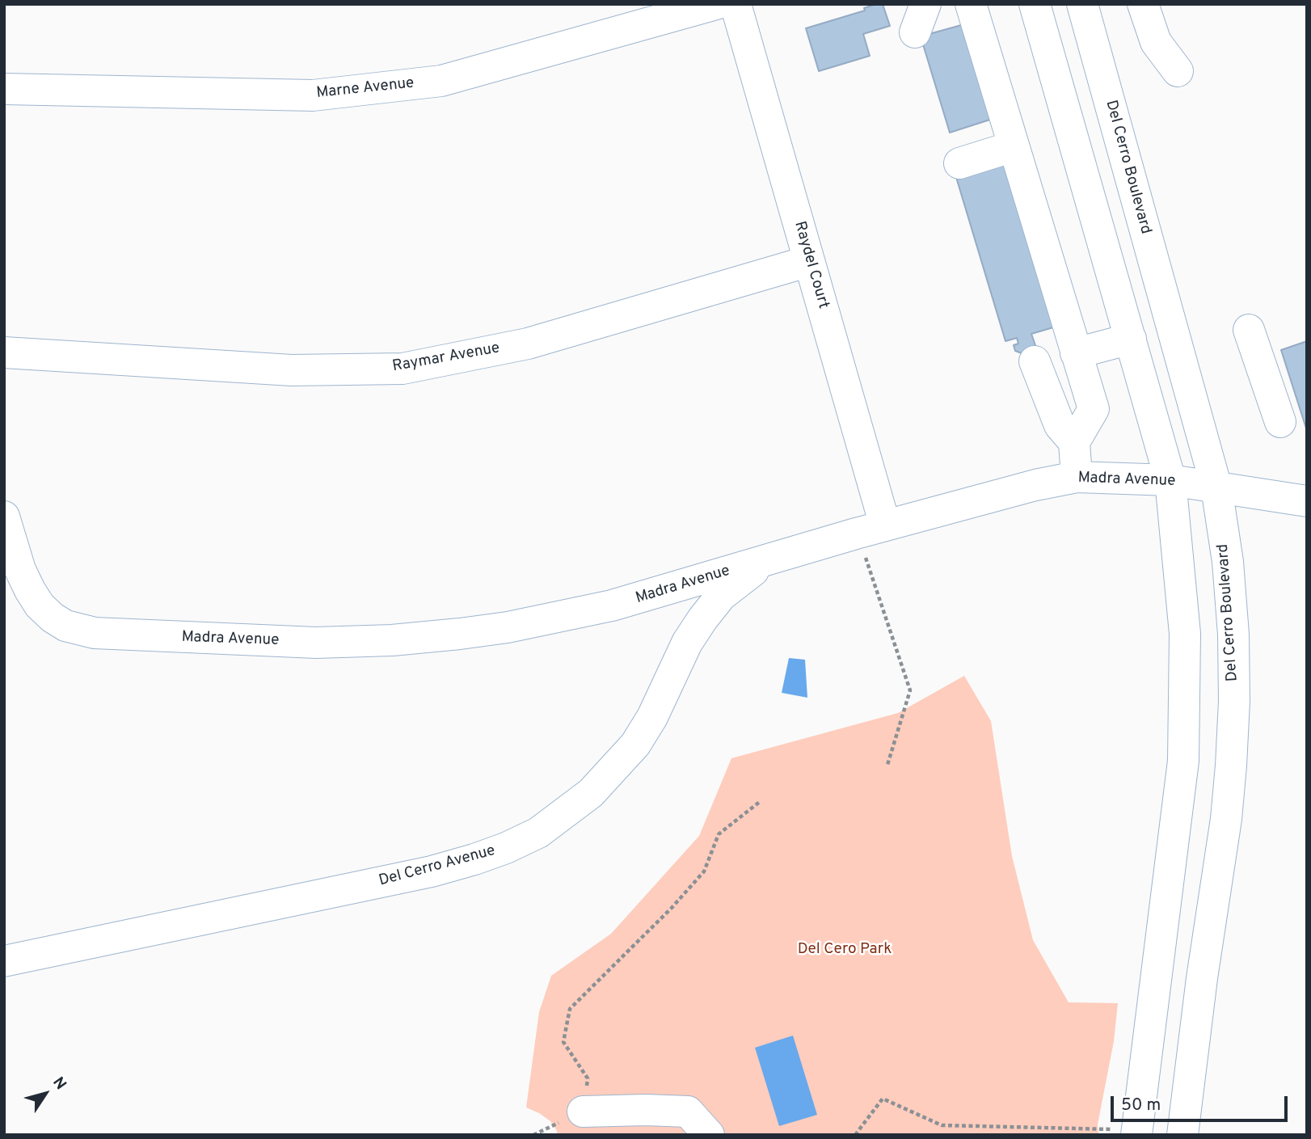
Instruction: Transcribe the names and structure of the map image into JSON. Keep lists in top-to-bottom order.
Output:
{
  "streets": {
    "street": [
      "Marne Avenue",
      "Del Cerro Boulevard",
      "Raydel Court",
      "Raymar Avenue",
      "Madra Avenue",
      "Del Cerro Avenue"
    ]
  },
  "crossings": [
    ["Del Cerro Boulevard", "Madra Avenue"],
    ["Raydel Court", "Raymar Avenue"],
    ["Raydel Court", "Madra Avenue"],
    ["Madra Avenue", "Del Cerro Avenue"]
  ],
  "parks": ["Del Cero Park"],
  "scale_bar": "50 m",
  "north": "top right"
}
